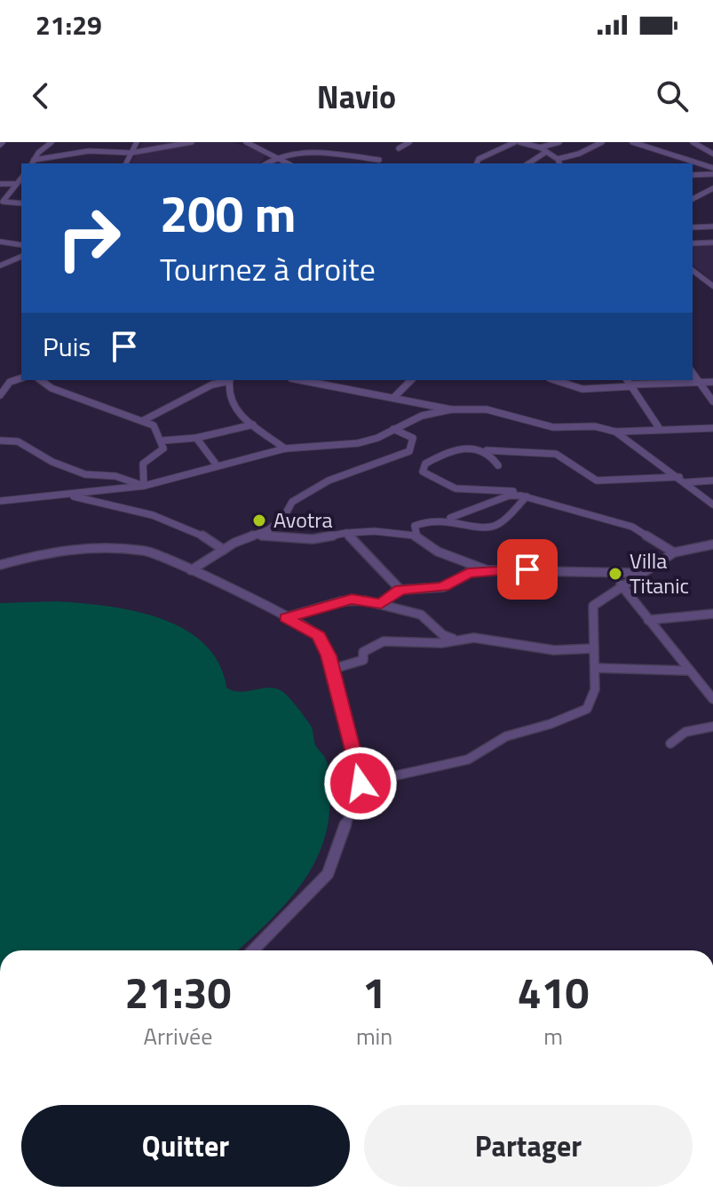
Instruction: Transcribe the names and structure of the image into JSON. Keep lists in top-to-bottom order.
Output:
{
  "places": ["Avotra", "Villa Titanic"],
  "page": {
    "status": "21:29",
    "header": "Navio",
    "turn": ["200 m", "Tournez à droite"],
    "then": "Puis",
    "eta": [
      "21:30",
      "Arrivée",
      "1",
      "min",
      "410",
      "m"
    ],
    "buttons": ["Quitter", "Partager"]
  }
}
